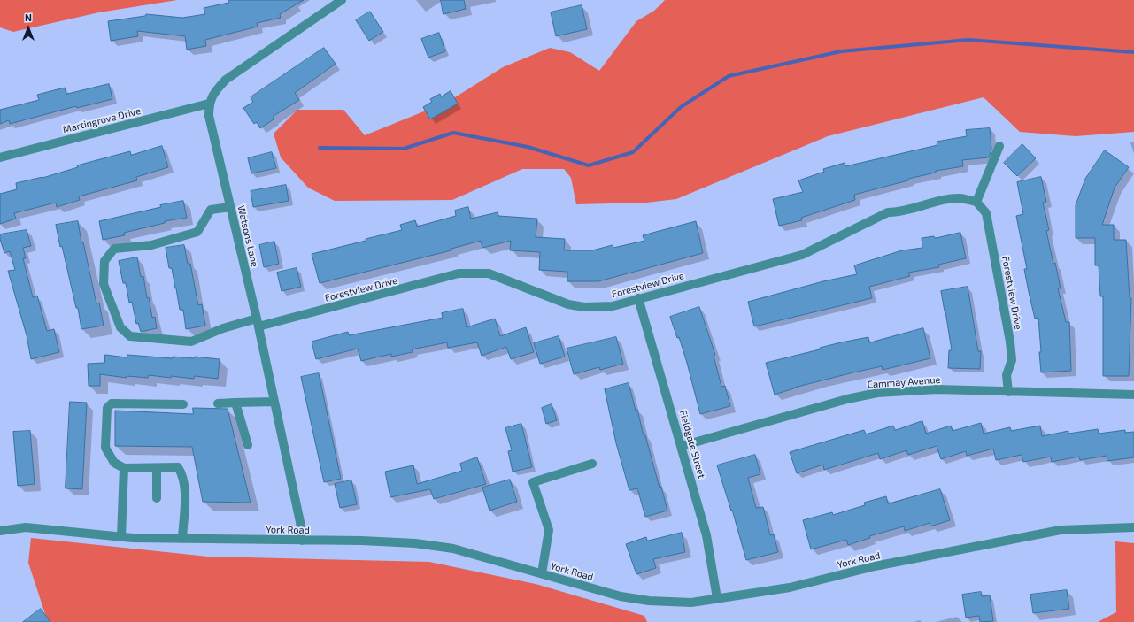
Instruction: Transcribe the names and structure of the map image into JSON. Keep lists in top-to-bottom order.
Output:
{
  "streets": {
    "street": [
      "Martingrove Drive",
      "Watsons Lane",
      "Forestview Drive",
      "Cammay Avenue",
      "Fieldgate Street",
      "York Road"
    ]
  },
  "crossings": [
    ["Martingrove Drive", "Watsons Lane"],
    ["Watsons Lane", "Forestview Drive"],
    ["Watsons Lane", "York Road"],
    ["Forestview Drive", "Cammay Avenue"],
    ["Forestview Drive", "Fieldgate Street"],
    ["Cammay Avenue", "Fieldgate Street"],
    ["Fieldgate Street", "York Road"]
  ],
  "north": "top"
}
